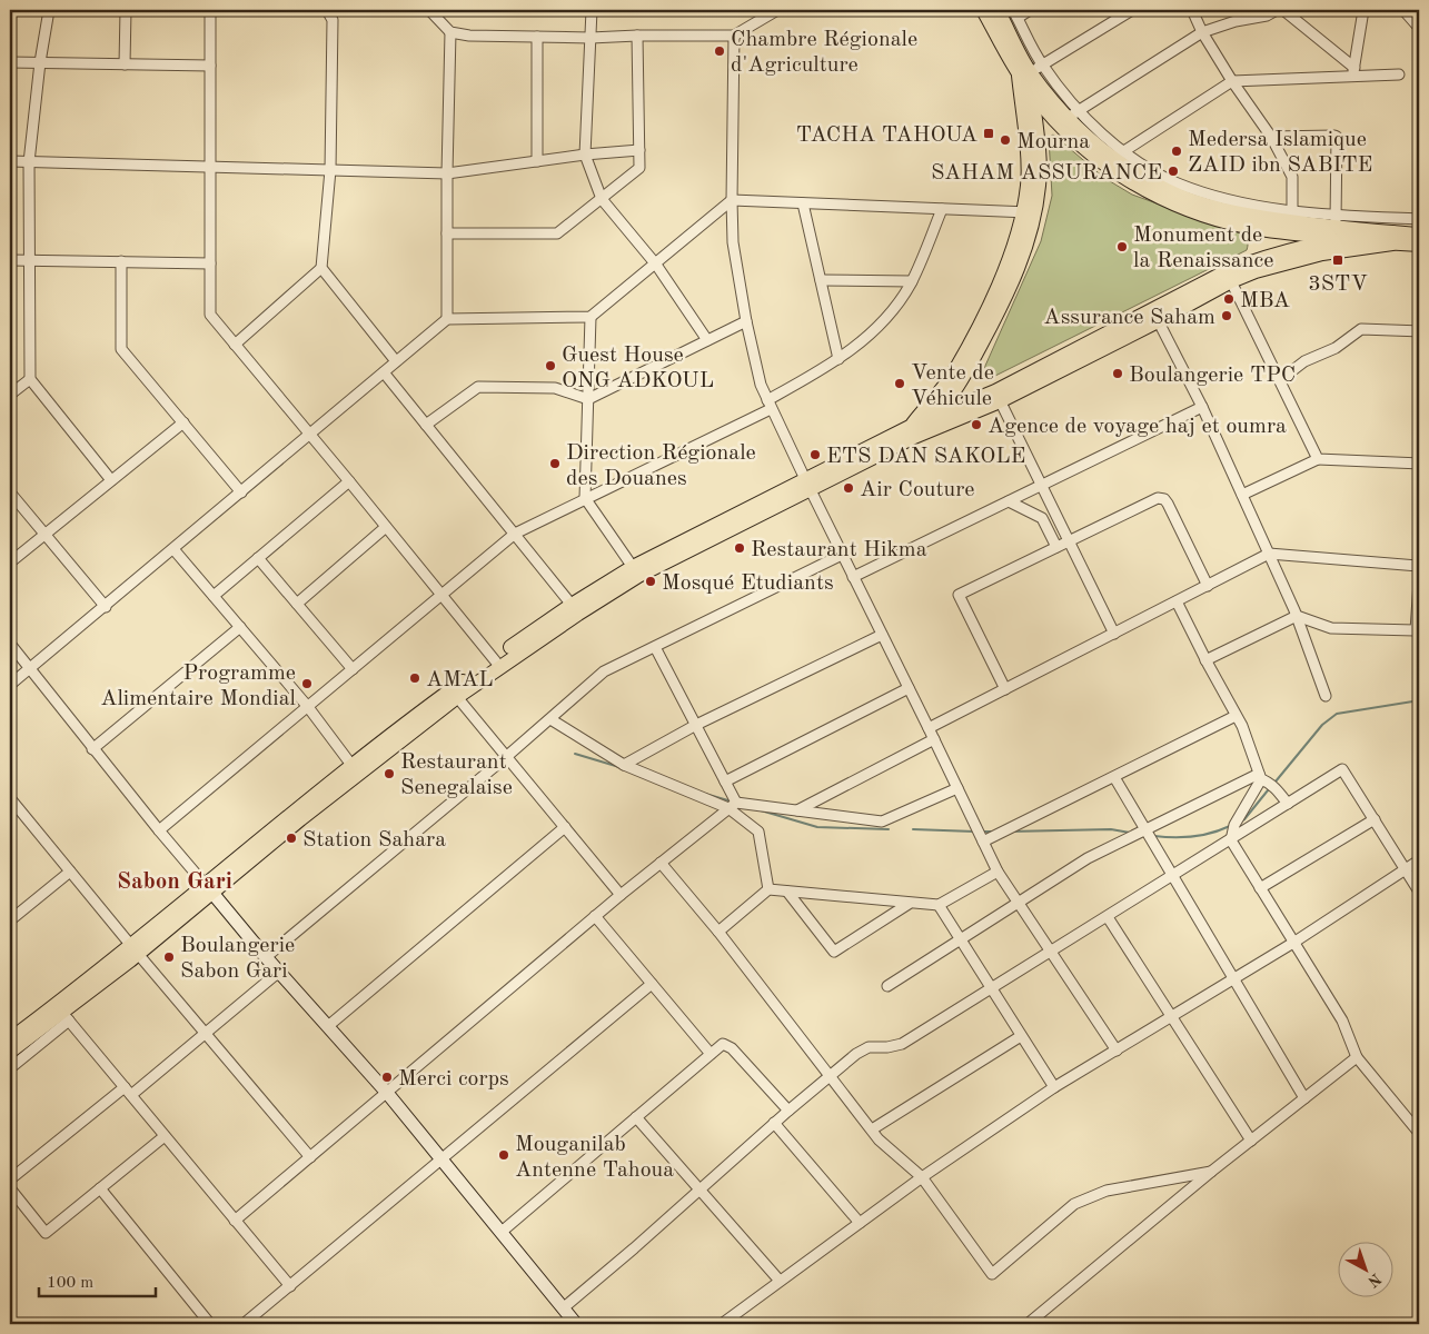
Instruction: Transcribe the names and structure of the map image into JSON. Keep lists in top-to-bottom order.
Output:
{
  "districts": ["Sabon Gari"],
  "places": {
    "other": [
      "Chambre Régionale d'Agriculture",
      "Mourna",
      "Medersa Islamique ZAID ibn SABITE",
      "SAHAM ASSURANCE",
      "Monument de la Renaissance",
      "MBA",
      "Assurance Saham",
      "Guest House ONG ADKOUL",
      "Boulangerie TPC",
      "Vente de Véhicule",
      "Agence de voyage haj et oumra",
      "ETS DAN SAKOLE",
      "Direction Régionale des Douanes",
      "Air Couture",
      "Restaurant Hikma",
      "Mosqué Etudiants",
      "AMAL",
      "Programme Alimentaire Mondial",
      "Restaurant Senegalaise",
      "Station Sahara",
      "Boulangerie Sabon Gari",
      "Merci corps",
      "Mouganilab Antenne Tahoua"
    ],
    "transit": ["TACHA TAHOUA", "3STV"]
  },
  "scale_bar": "100 m",
  "north": "bottom right"
}
